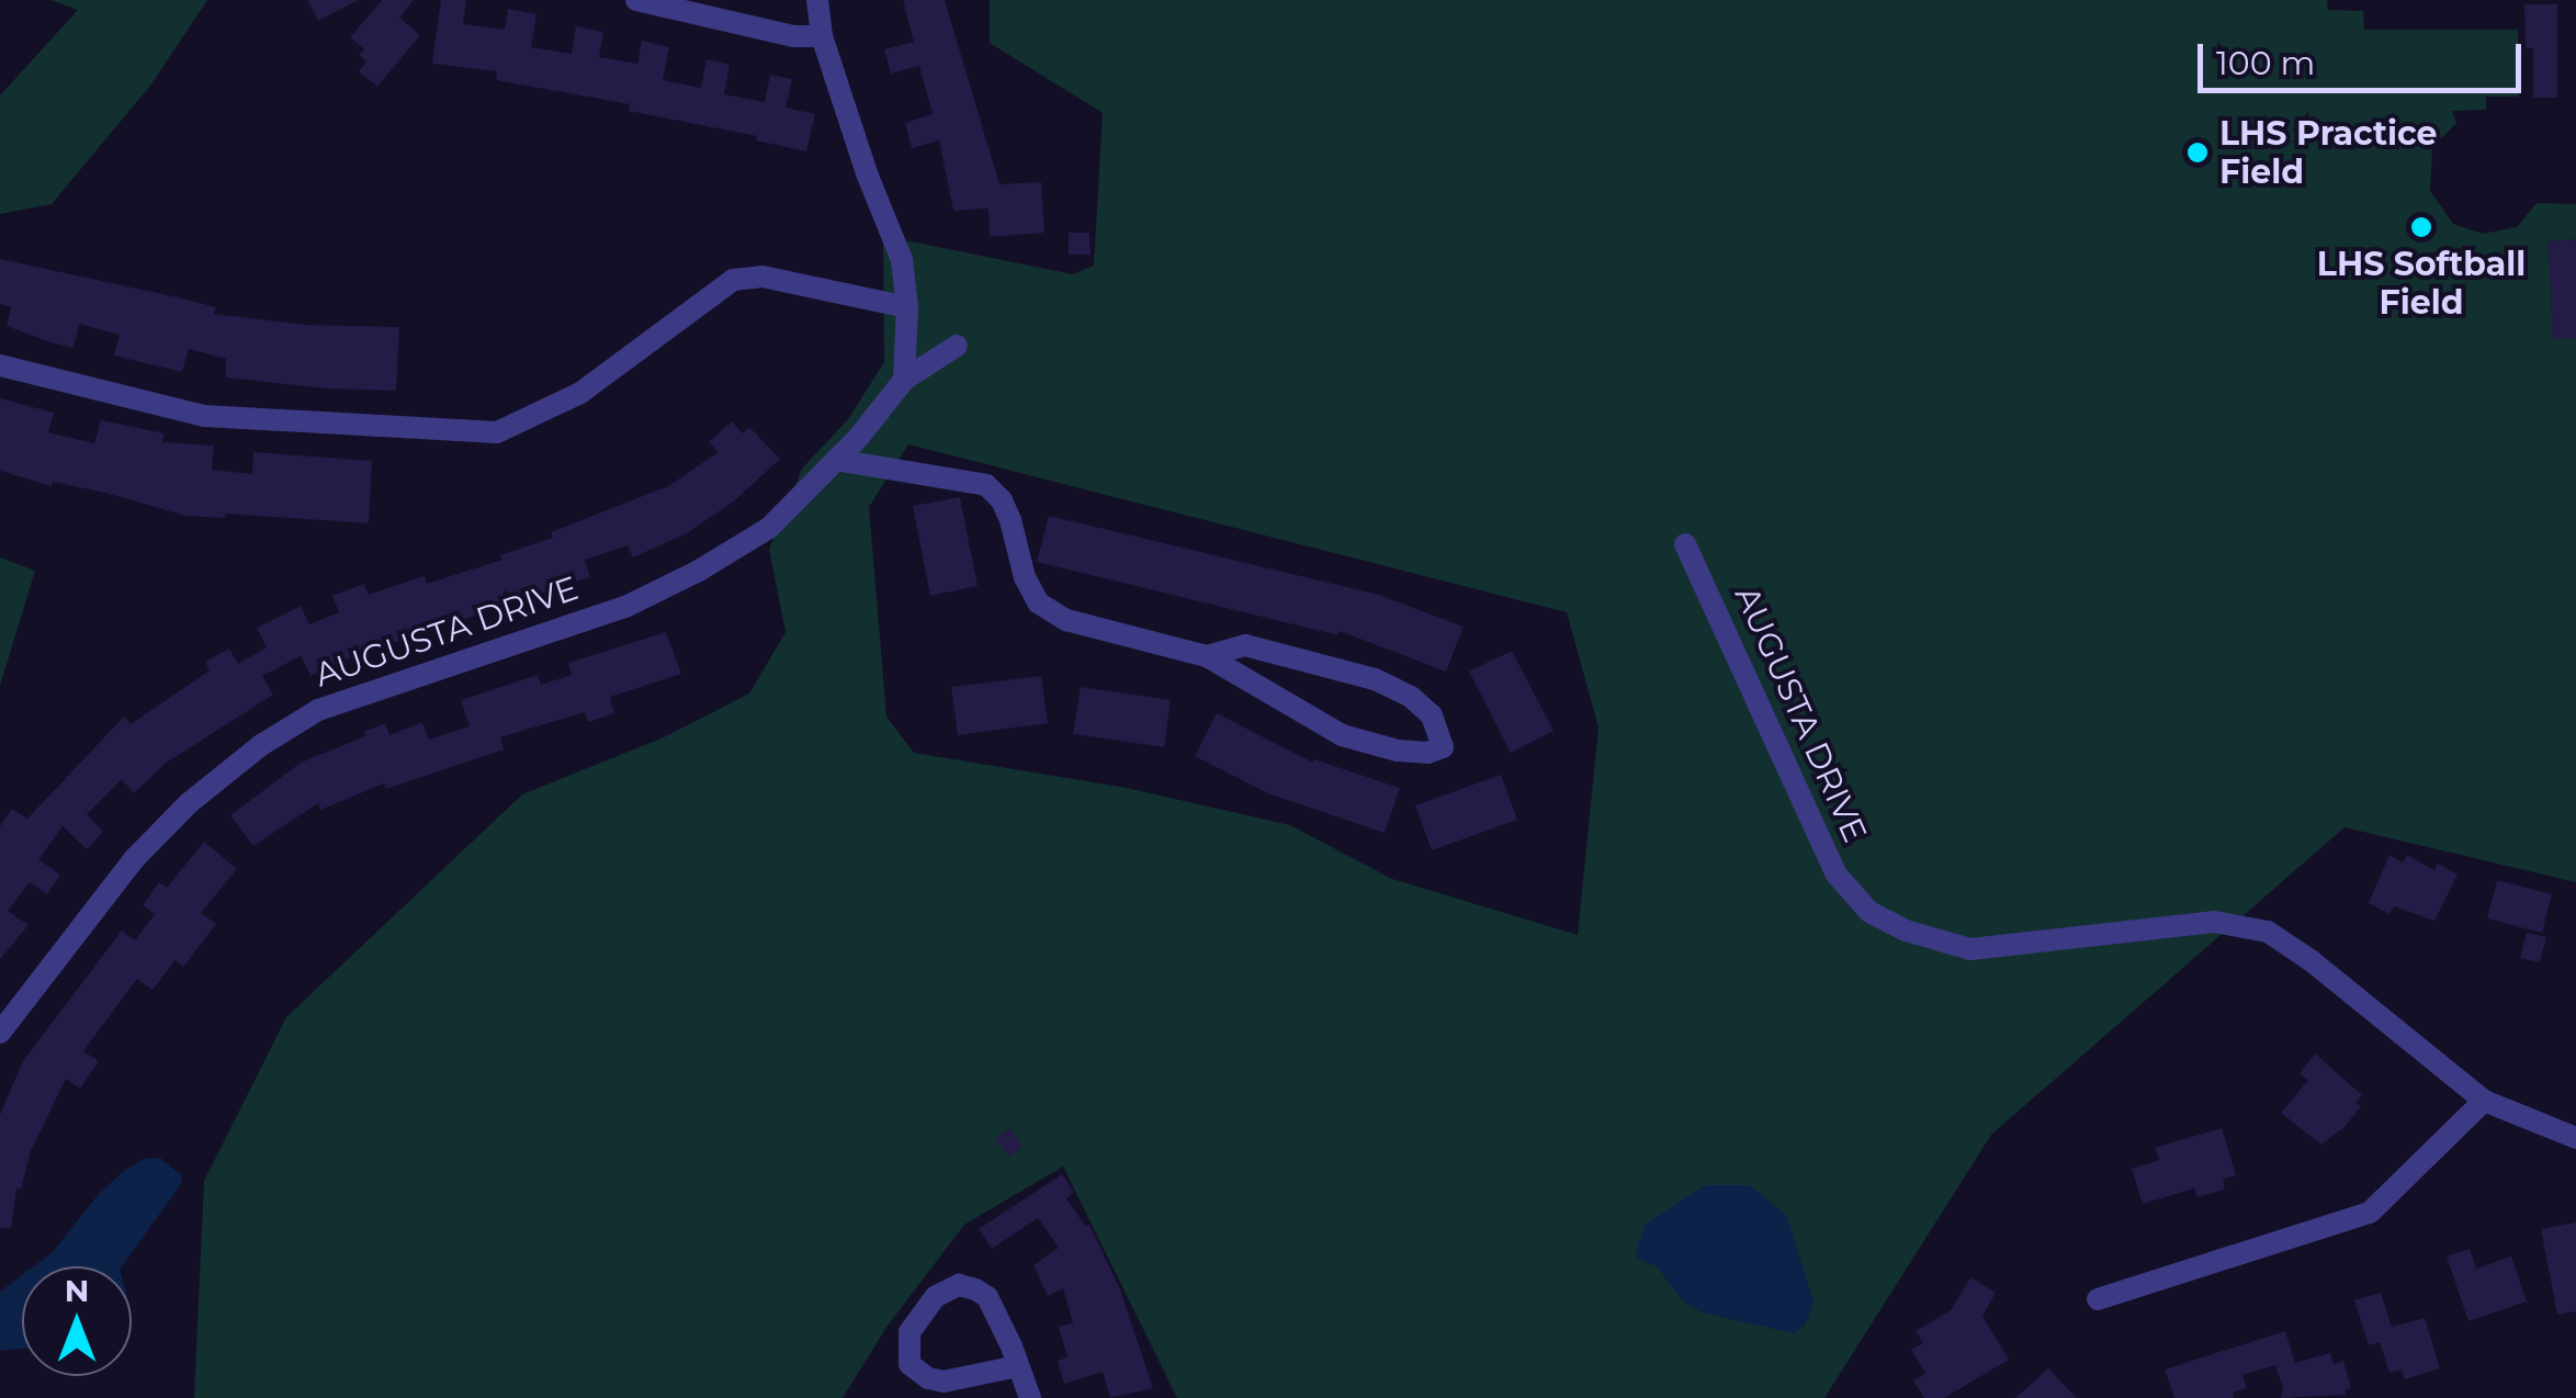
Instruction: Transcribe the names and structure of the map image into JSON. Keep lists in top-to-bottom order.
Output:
{
  "streets": {
    "street": ["AUGUSTA DRIVE"]
  },
  "places": ["LHS Practice Field", "LHS Softball Field"],
  "scale_bar": "100 m",
  "north": "top"
}
